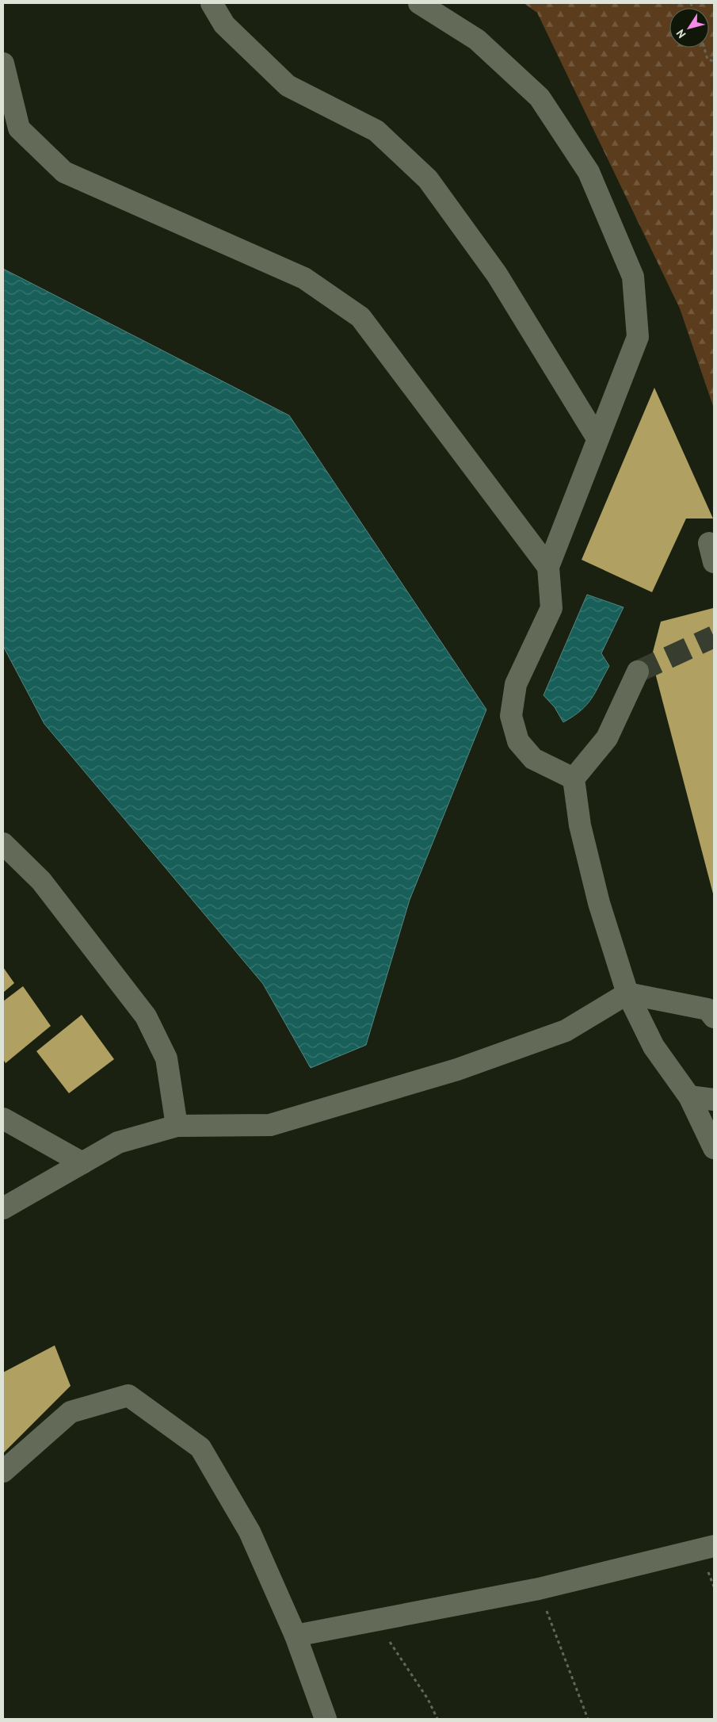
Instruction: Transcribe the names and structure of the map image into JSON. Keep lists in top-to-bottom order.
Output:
{
  "north": "bottom left"
}
